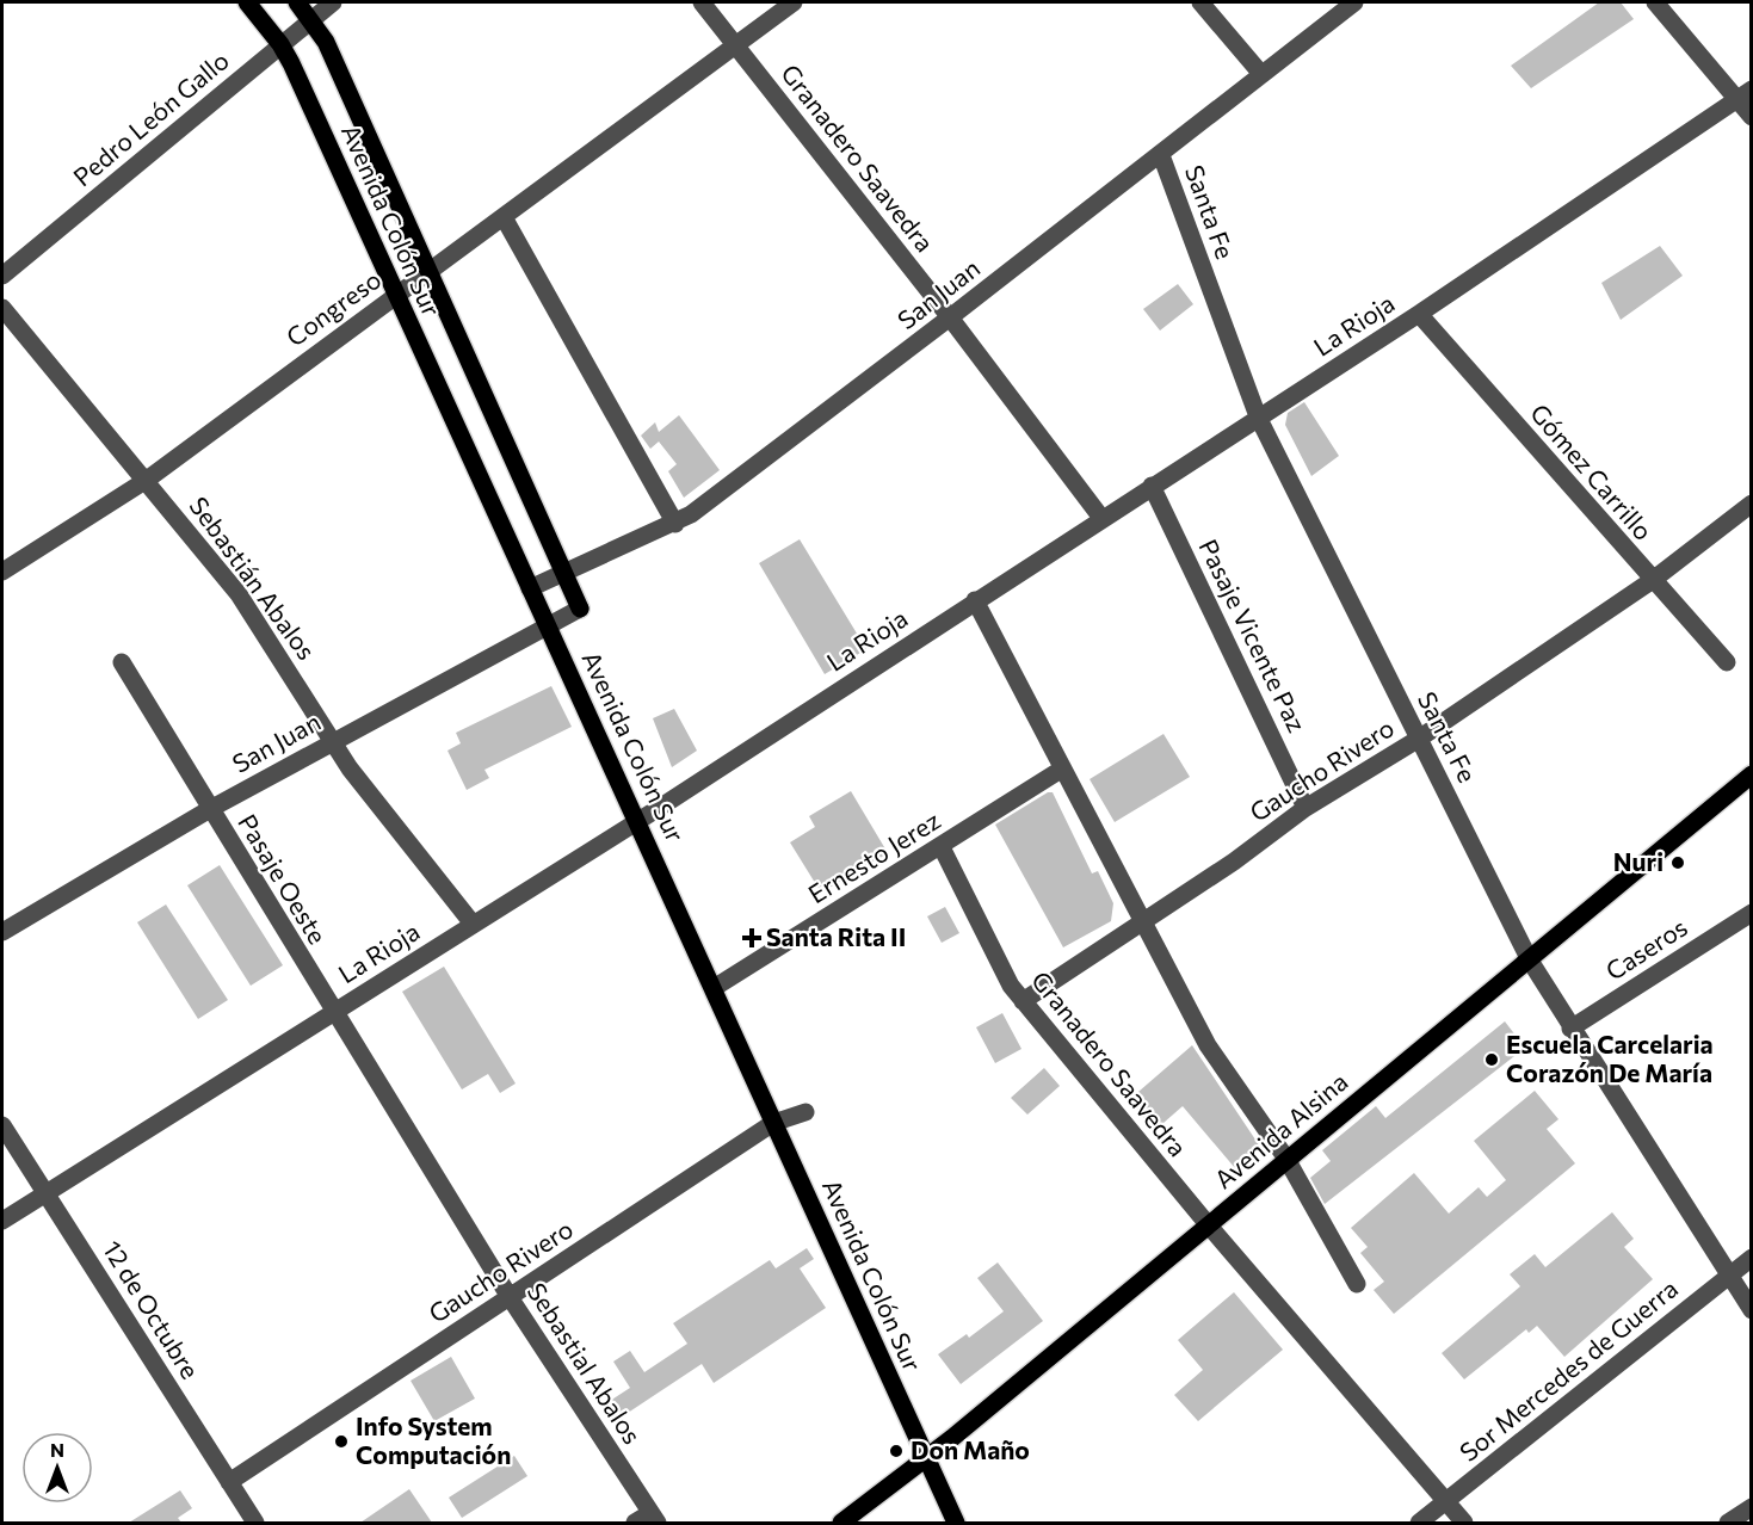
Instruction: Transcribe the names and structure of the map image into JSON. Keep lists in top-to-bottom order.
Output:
{
  "streets": {
    "main road": ["Avenida Colón Sur", "Avenida Alsina"],
    "street": [
      "Pedro León Gallo",
      "Granadero Saavedra",
      "Santa Fe",
      "San Juan",
      "Congreso",
      "La Rioja",
      "Gómez Carrillo",
      "Sebastián Abalos",
      "Pasaje Vicente Paz",
      "Gaucho Rivero",
      "Ernesto Jerez",
      "Pasaje Oeste",
      "Caseros",
      "12 de Octubre",
      "Sebastial Abalos",
      "Sor Mercedes de Guerra"
    ]
  },
  "crossings": [
    ["Pedro León Gallo", "Avenida Colón Sur"],
    ["Granadero Saavedra", "San Juan"],
    ["Granadero Saavedra", "Congreso"],
    ["Granadero Saavedra", "La Rioja"],
    ["Granadero Saavedra", "Gaucho Rivero"],
    ["Granadero Saavedra", "Ernesto Jerez"],
    ["Granadero Saavedra", "Avenida Alsina"],
    ["Granadero Saavedra", "Sor Mercedes de Guerra"],
    ["Santa Fe", "San Juan"],
    ["Santa Fe", "La Rioja"],
    ["Santa Fe", "Gaucho Rivero"],
    ["Santa Fe", "Caseros"],
    ["Santa Fe", "Avenida Alsina"],
    ["Santa Fe", "Sor Mercedes de Guerra"],
    ["Avenida Colón Sur", "San Juan"],
    ["Avenida Colón Sur", "Congreso"],
    ["Avenida Colón Sur", "La Rioja"],
    ["Avenida Colón Sur", "Gaucho Rivero"],
    ["Avenida Colón Sur", "Ernesto Jerez"],
    ["Avenida Colón Sur", "Avenida Alsina"],
    ["San Juan", "Sebastián Abalos"],
    ["San Juan", "Pasaje Oeste"],
    ["Congreso", "Sebastián Abalos"],
    ["La Rioja", "Gómez Carrillo"],
    ["La Rioja", "Sebastián Abalos"],
    ["La Rioja", "Pasaje Vicente Paz"],
    ["La Rioja", "Pasaje Oeste"],
    ["La Rioja", "12 de Octubre"],
    ["La Rioja", "Sebastial Abalos"],
    ["Gómez Carrillo", "Gaucho Rivero"],
    ["Pasaje Vicente Paz", "Gaucho Rivero"],
    ["Gaucho Rivero", "12 de Octubre"],
    ["Gaucho Rivero", "Sebastial Abalos"],
    ["Pasaje Oeste", "Sebastial Abalos"]
  ],
  "places": {
    "other": [
      "Nuri",
      "Escuela Carcelaria Corazón De María",
      "Info System Computación",
      "Don Maño"
    ],
    "health": ["Santa Rita II"]
  },
  "north": "top"
}
